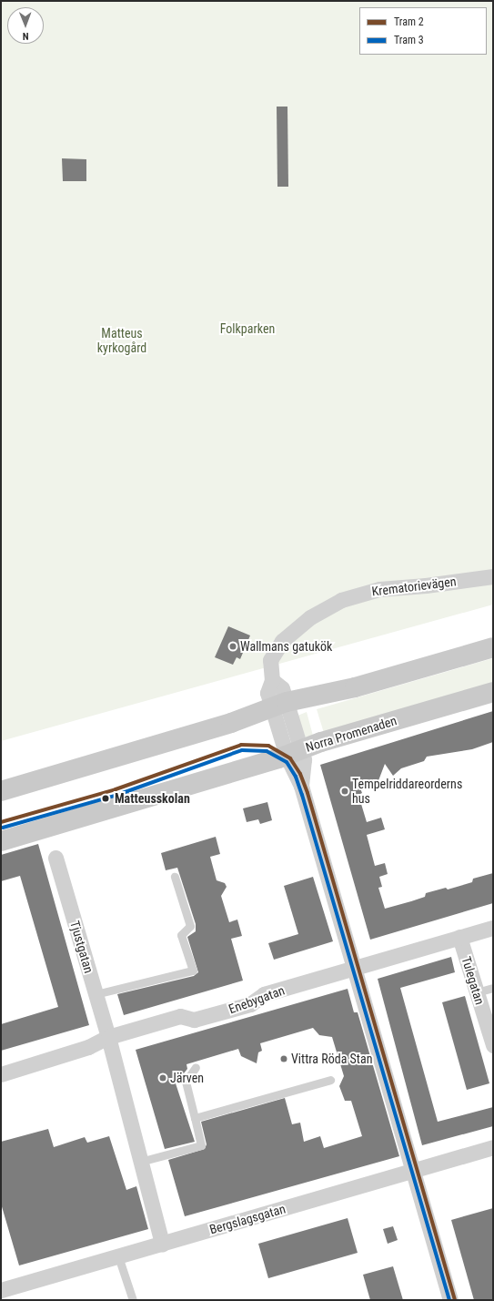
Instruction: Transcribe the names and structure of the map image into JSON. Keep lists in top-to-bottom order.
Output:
{
  "streets": {
    "main road": ["Norra Promenaden"],
    "street": [
      "Krematorievägen",
      "Tjustgatan",
      "Tulegatan",
      "Enebygatan",
      "Bergslagsgatan"
    ]
  },
  "crossings": [
    ["Krematorievägen", "Norra Promenaden"],
    ["Krematorievägen", "Enebygatan"],
    ["Krematorievägen", "Bergslagsgatan"],
    ["Tjustgatan", "Enebygatan"],
    ["Tjustgatan", "Bergslagsgatan"],
    ["Tulegatan", "Enebygatan"]
  ],
  "parks": ["Folkparken", "Matteus kyrkogård"],
  "places": [
    "Wallmans gatukök",
    "Tempelriddareorderns hus",
    "Matteusskolan",
    "Vittra Röda Stan",
    "Järven"
  ],
  "lines": ["tram line 2", "tram line 3"],
  "legend": ["Tram 2", "Tram 3"],
  "north": "bottom"
}
